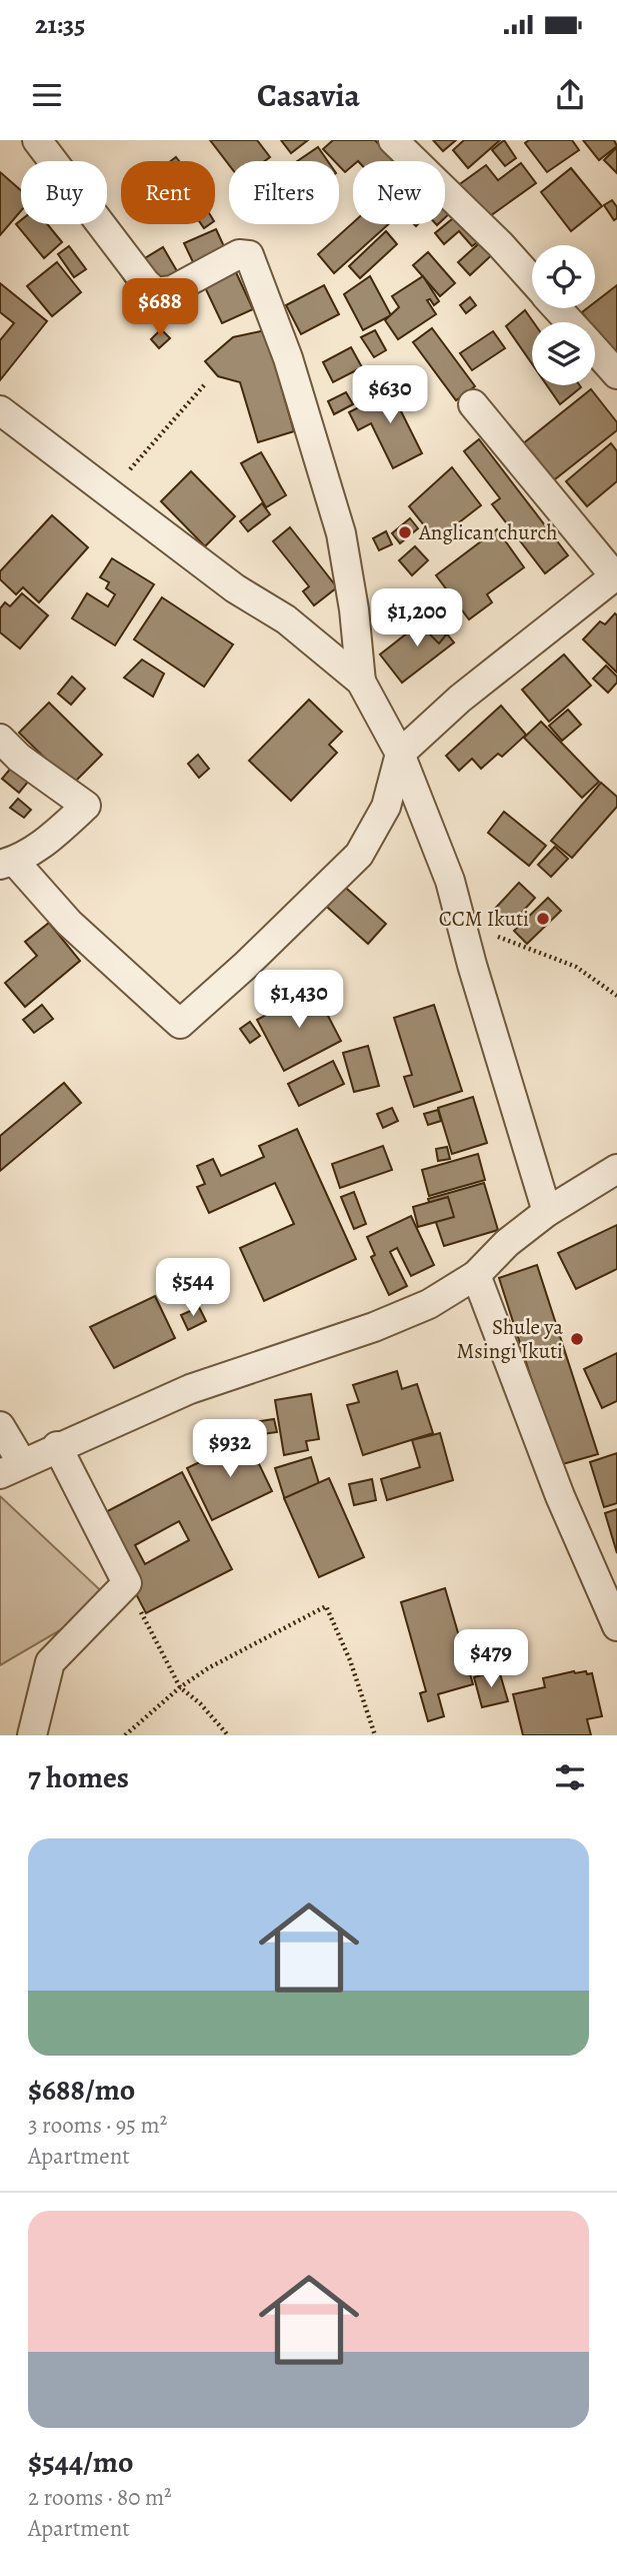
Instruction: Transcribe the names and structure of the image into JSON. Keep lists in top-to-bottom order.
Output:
{
  "places": ["Anglican church", "CCM Ikuti", "Shule ya Msingi Ikuti"],
  "page": {
    "status": "21:35",
    "header": "Casavia",
    "chip": [
      "Buy",
      "Rent",
      "Filters",
      "New"
    ],
    "price": [
      "$688",
      "$630",
      "$1,200",
      "$1,430",
      "$544",
      "$932",
      "$479"
    ],
    "heading": "7 homes",
    "list": [
      {
        "name": "$688/mo",
        "note": "3 rooms · 95 m² · Apartment"
      },
      {
        "name": "$544/mo",
        "note": "2 rooms · 80 m² · Apartment"
      }
    ]
  }
}
